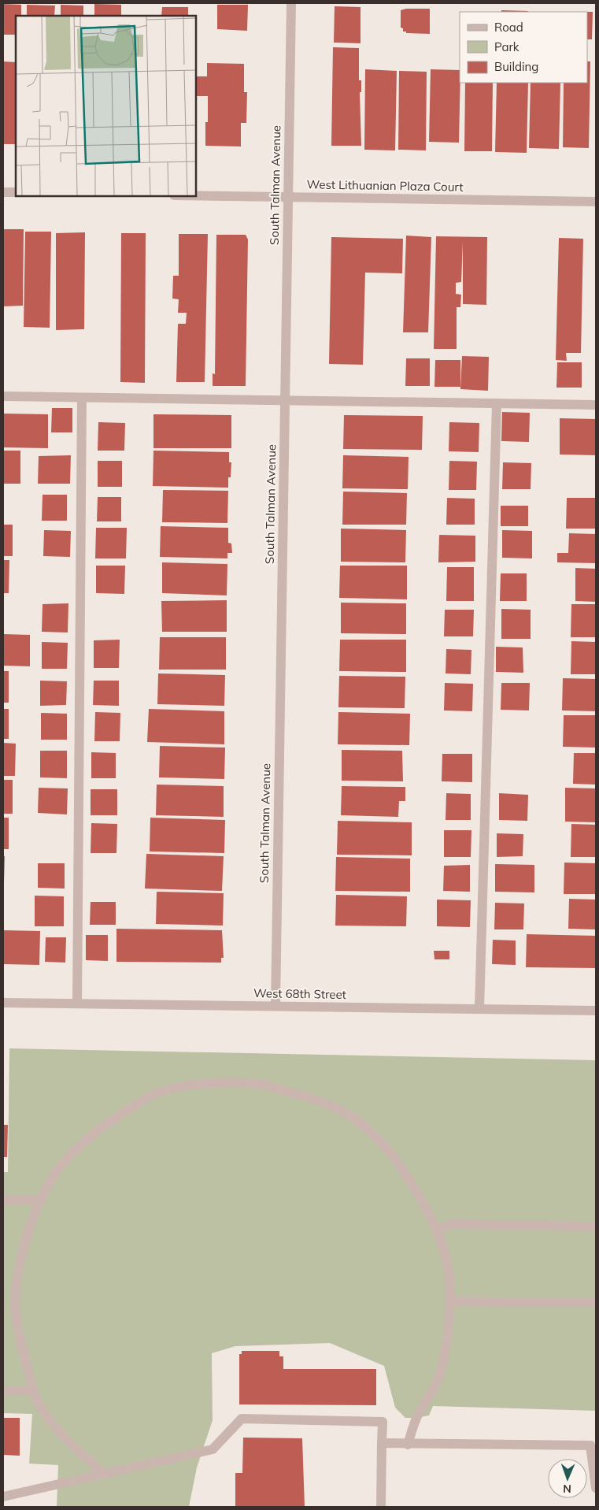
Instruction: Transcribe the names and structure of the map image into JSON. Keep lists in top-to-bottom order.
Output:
{
  "streets": {
    "street": ["South Talman Avenue", "West Lithuanian Plaza Court", "West 68th Street"]
  },
  "crossings": [
    ["South Talman Avenue", "West Lithuanian Plaza Court"],
    ["South Talman Avenue", "West 68th Street"]
  ],
  "legend": ["Road", "Park", "Building"],
  "north": "bottom"
}
